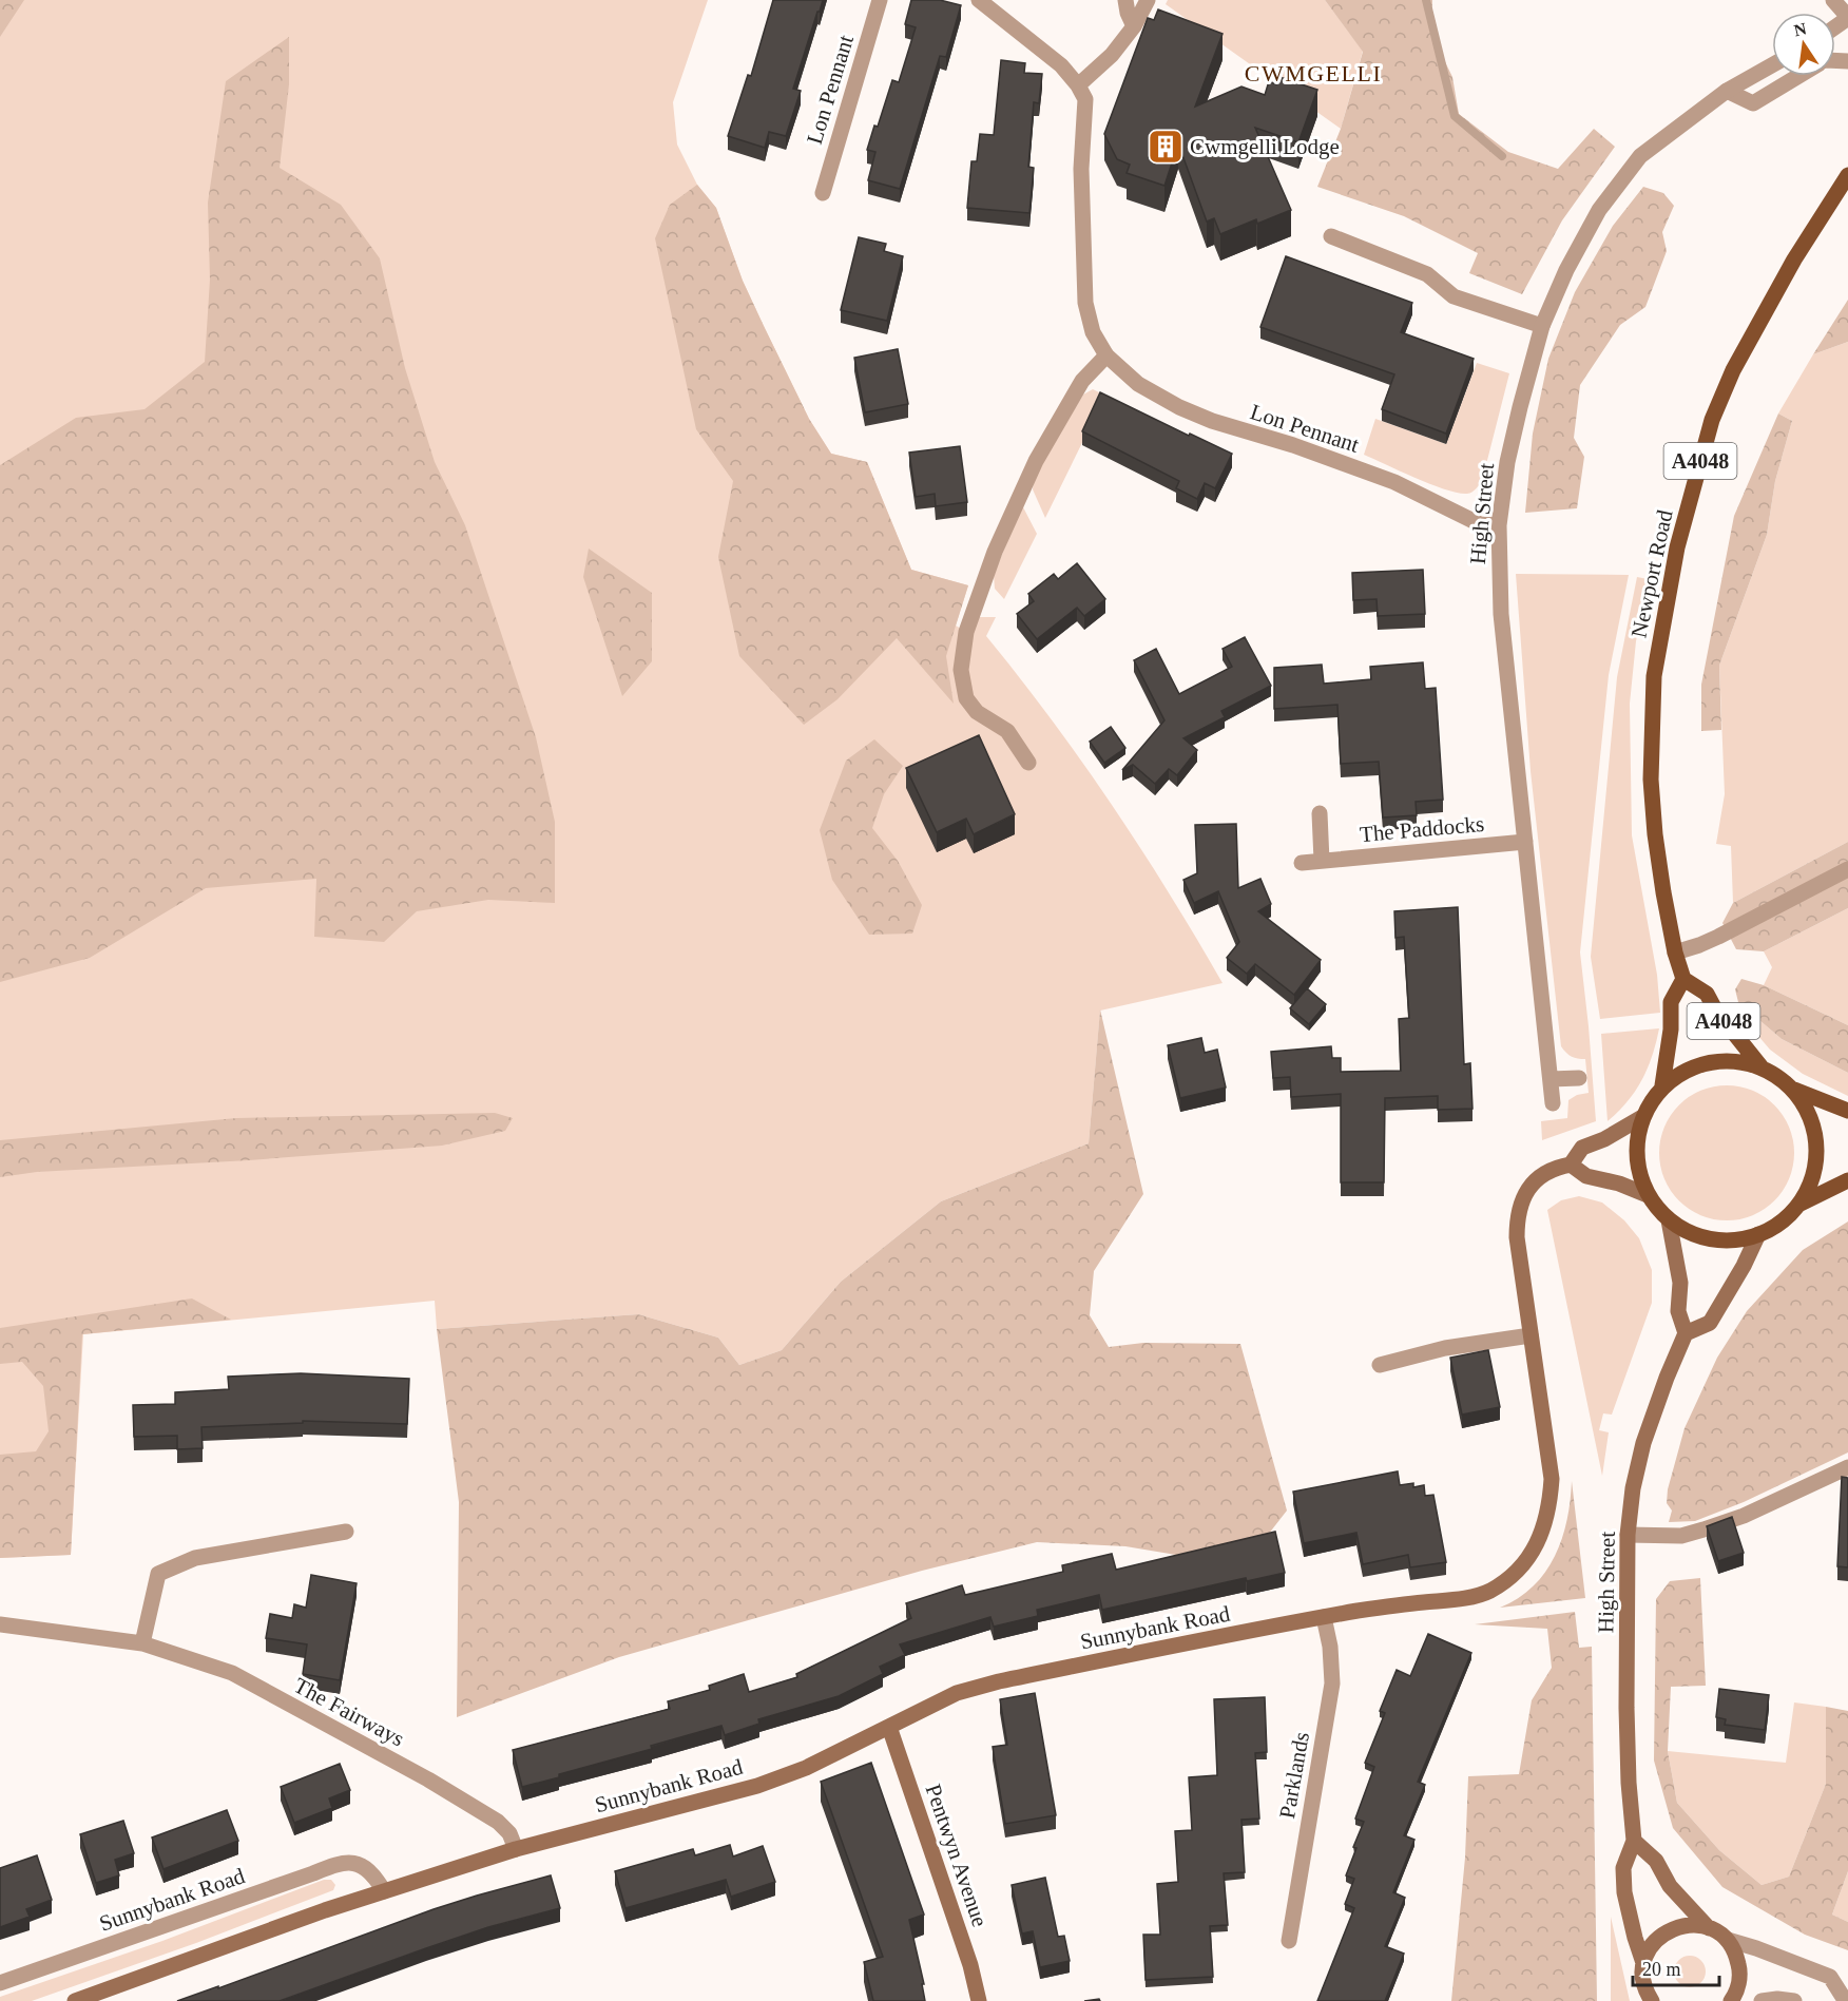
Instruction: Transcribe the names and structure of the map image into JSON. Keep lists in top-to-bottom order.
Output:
{
  "streets": {
    "main road": ["A4048", "Newport Road"],
    "street": [
      "Lon Pennant",
      "High Street",
      "The Paddocks",
      "Sunnybank Road",
      "The Fairways",
      "Parklands",
      "Pentwyn Avenue"
    ]
  },
  "crossings": [
    ["Lon Pennant", "High Street"],
    ["A4048", "Newport Road"],
    ["A4048", "Sunnybank Road"],
    ["High Street", "The Paddocks"],
    ["Sunnybank Road", "The Fairways"],
    ["Sunnybank Road", "Parklands"],
    ["Sunnybank Road", "Pentwyn Avenue"]
  ],
  "districts": ["CWMGELLI"],
  "places": {
    "building": ["Cwmgelli Lodge"]
  },
  "scale_bar": "20 m",
  "north": "top"
}
